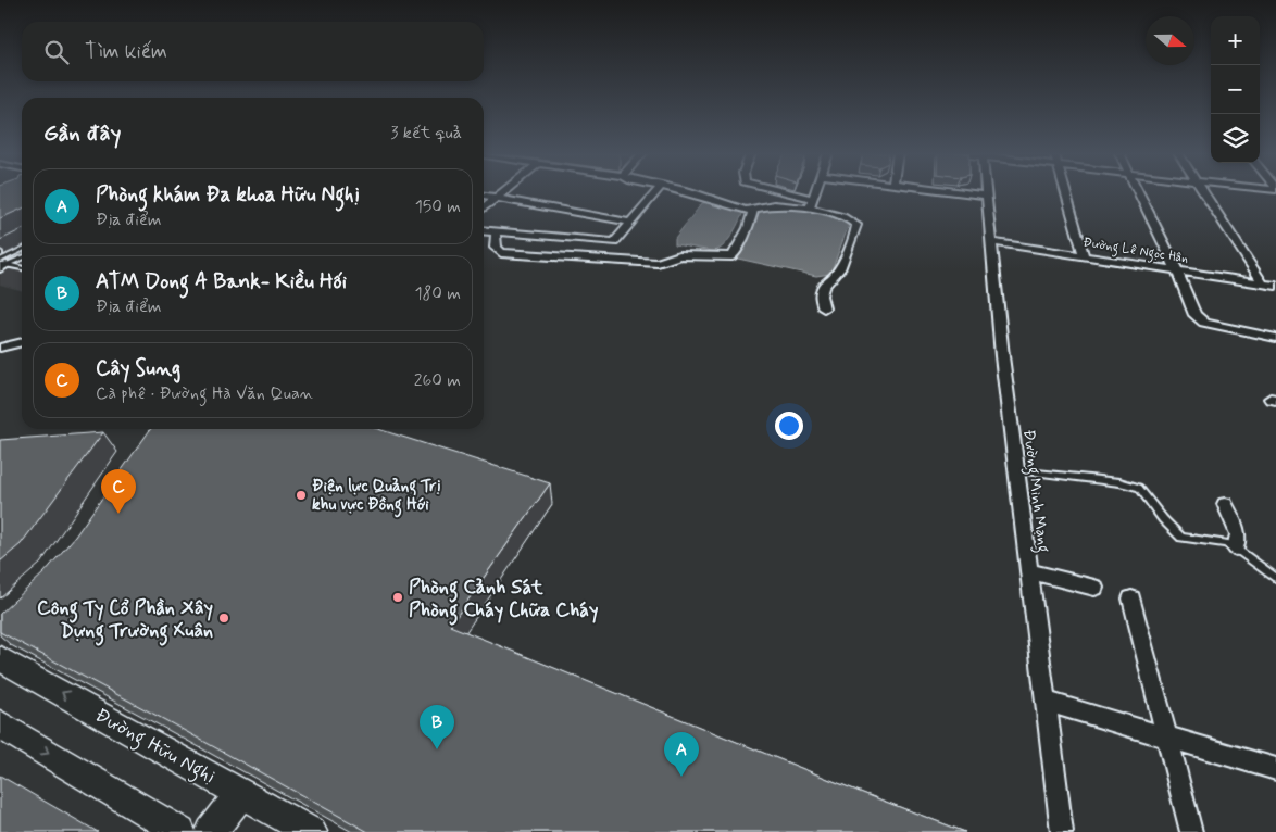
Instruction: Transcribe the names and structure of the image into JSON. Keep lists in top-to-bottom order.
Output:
{
  "streets": {
    "main road": ["Đường Hữu Nghị"],
    "street": ["Đường Lê Ngọc Hân", "Đường Minh Mạng"]
  },
  "crossings": [
    ["Đường Lê Ngọc Hân", "Đường Minh Mạng"]
  ],
  "places": ["Điện lực Quảng Trị khu vực Đồng Hới", "Phòng Cảnh Sát Phòng Cháy Chữa Cháy", "Công Ty Cổ Phần Xây Dựng Trường Xuân"],
  "north": "right",
  "page": {
    "map_buttons": ["+", "−"],
    "search": "Tìm kiếm",
    "heading": ["Gần đây", "3 kết quả"],
    "list": [
      {
        "mark": "A",
        "name": "Phòng khám Đa khoa Hữu Nghị",
        "note": "Địa điểm",
        "value": "150 m"
      },
      {
        "mark": "B",
        "name": "ATM Dong A Bank- Kiều Hối",
        "note": "Địa điểm",
        "value": "180 m"
      },
      {
        "mark": "C",
        "name": "Cây Sung",
        "note": "Cà phê · Đường Hà Văn Quan",
        "value": "260 m"
      }
    ],
    "pins": ["C", "B", "A"]
  }
}
